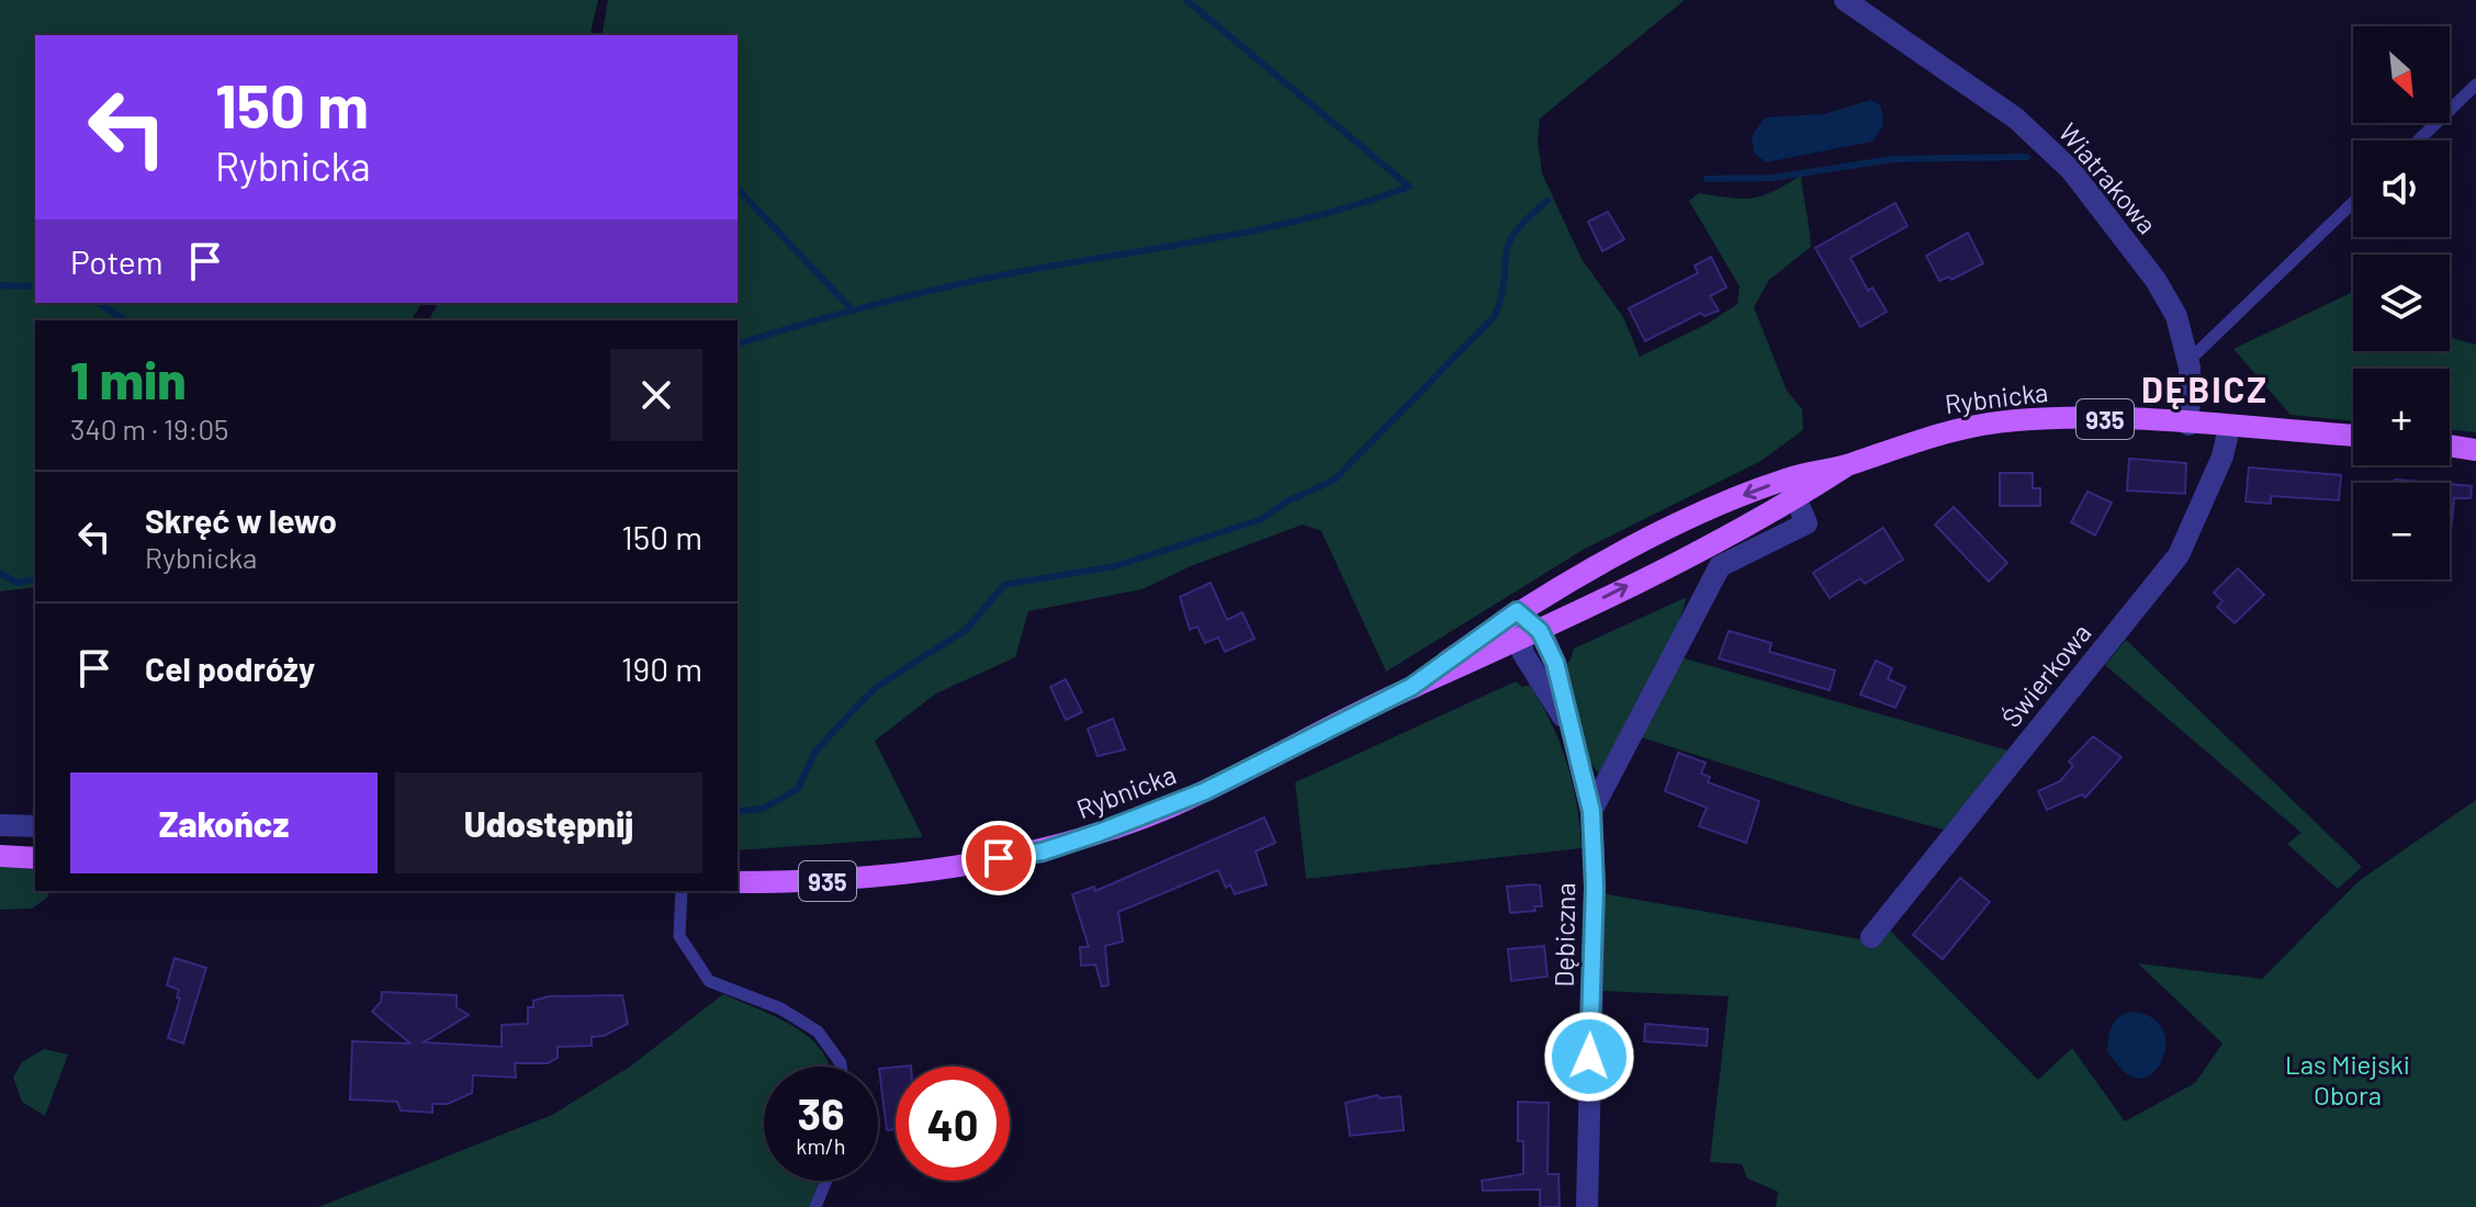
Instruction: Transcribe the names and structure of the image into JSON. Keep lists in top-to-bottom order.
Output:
{
  "streets": {
    "main road": ["Rybnicka", "935"],
    "street": ["Wiatrakowa", "Świerkowa", "Dębiczna"]
  },
  "crossings": [
    ["Wiatrakowa", "Rybnicka"],
    ["Rybnicka", "Świerkowa"],
    ["Rybnicka", "Dębiczna"]
  ],
  "districts": ["DĘBICZ"],
  "parks": ["Las Miejski Obora"],
  "north": "bottom right",
  "page": {
    "map_buttons": ["+", "−"],
    "turn": ["150 m", "Rybnicka"],
    "then": "Potem",
    "heading": ["1 min", "340 m · 19:05"],
    "list": [
      {
        "name": "Skręć w lewo",
        "note": "Rybnicka",
        "value": "150 m"
      },
      {
        "name": "Cel podróży",
        "value": "190 m"
      }
    ],
    "buttons": ["Zakończ", "Udostępnij"],
    "speed": "36 km/h",
    "limit": "40"
  }
}
